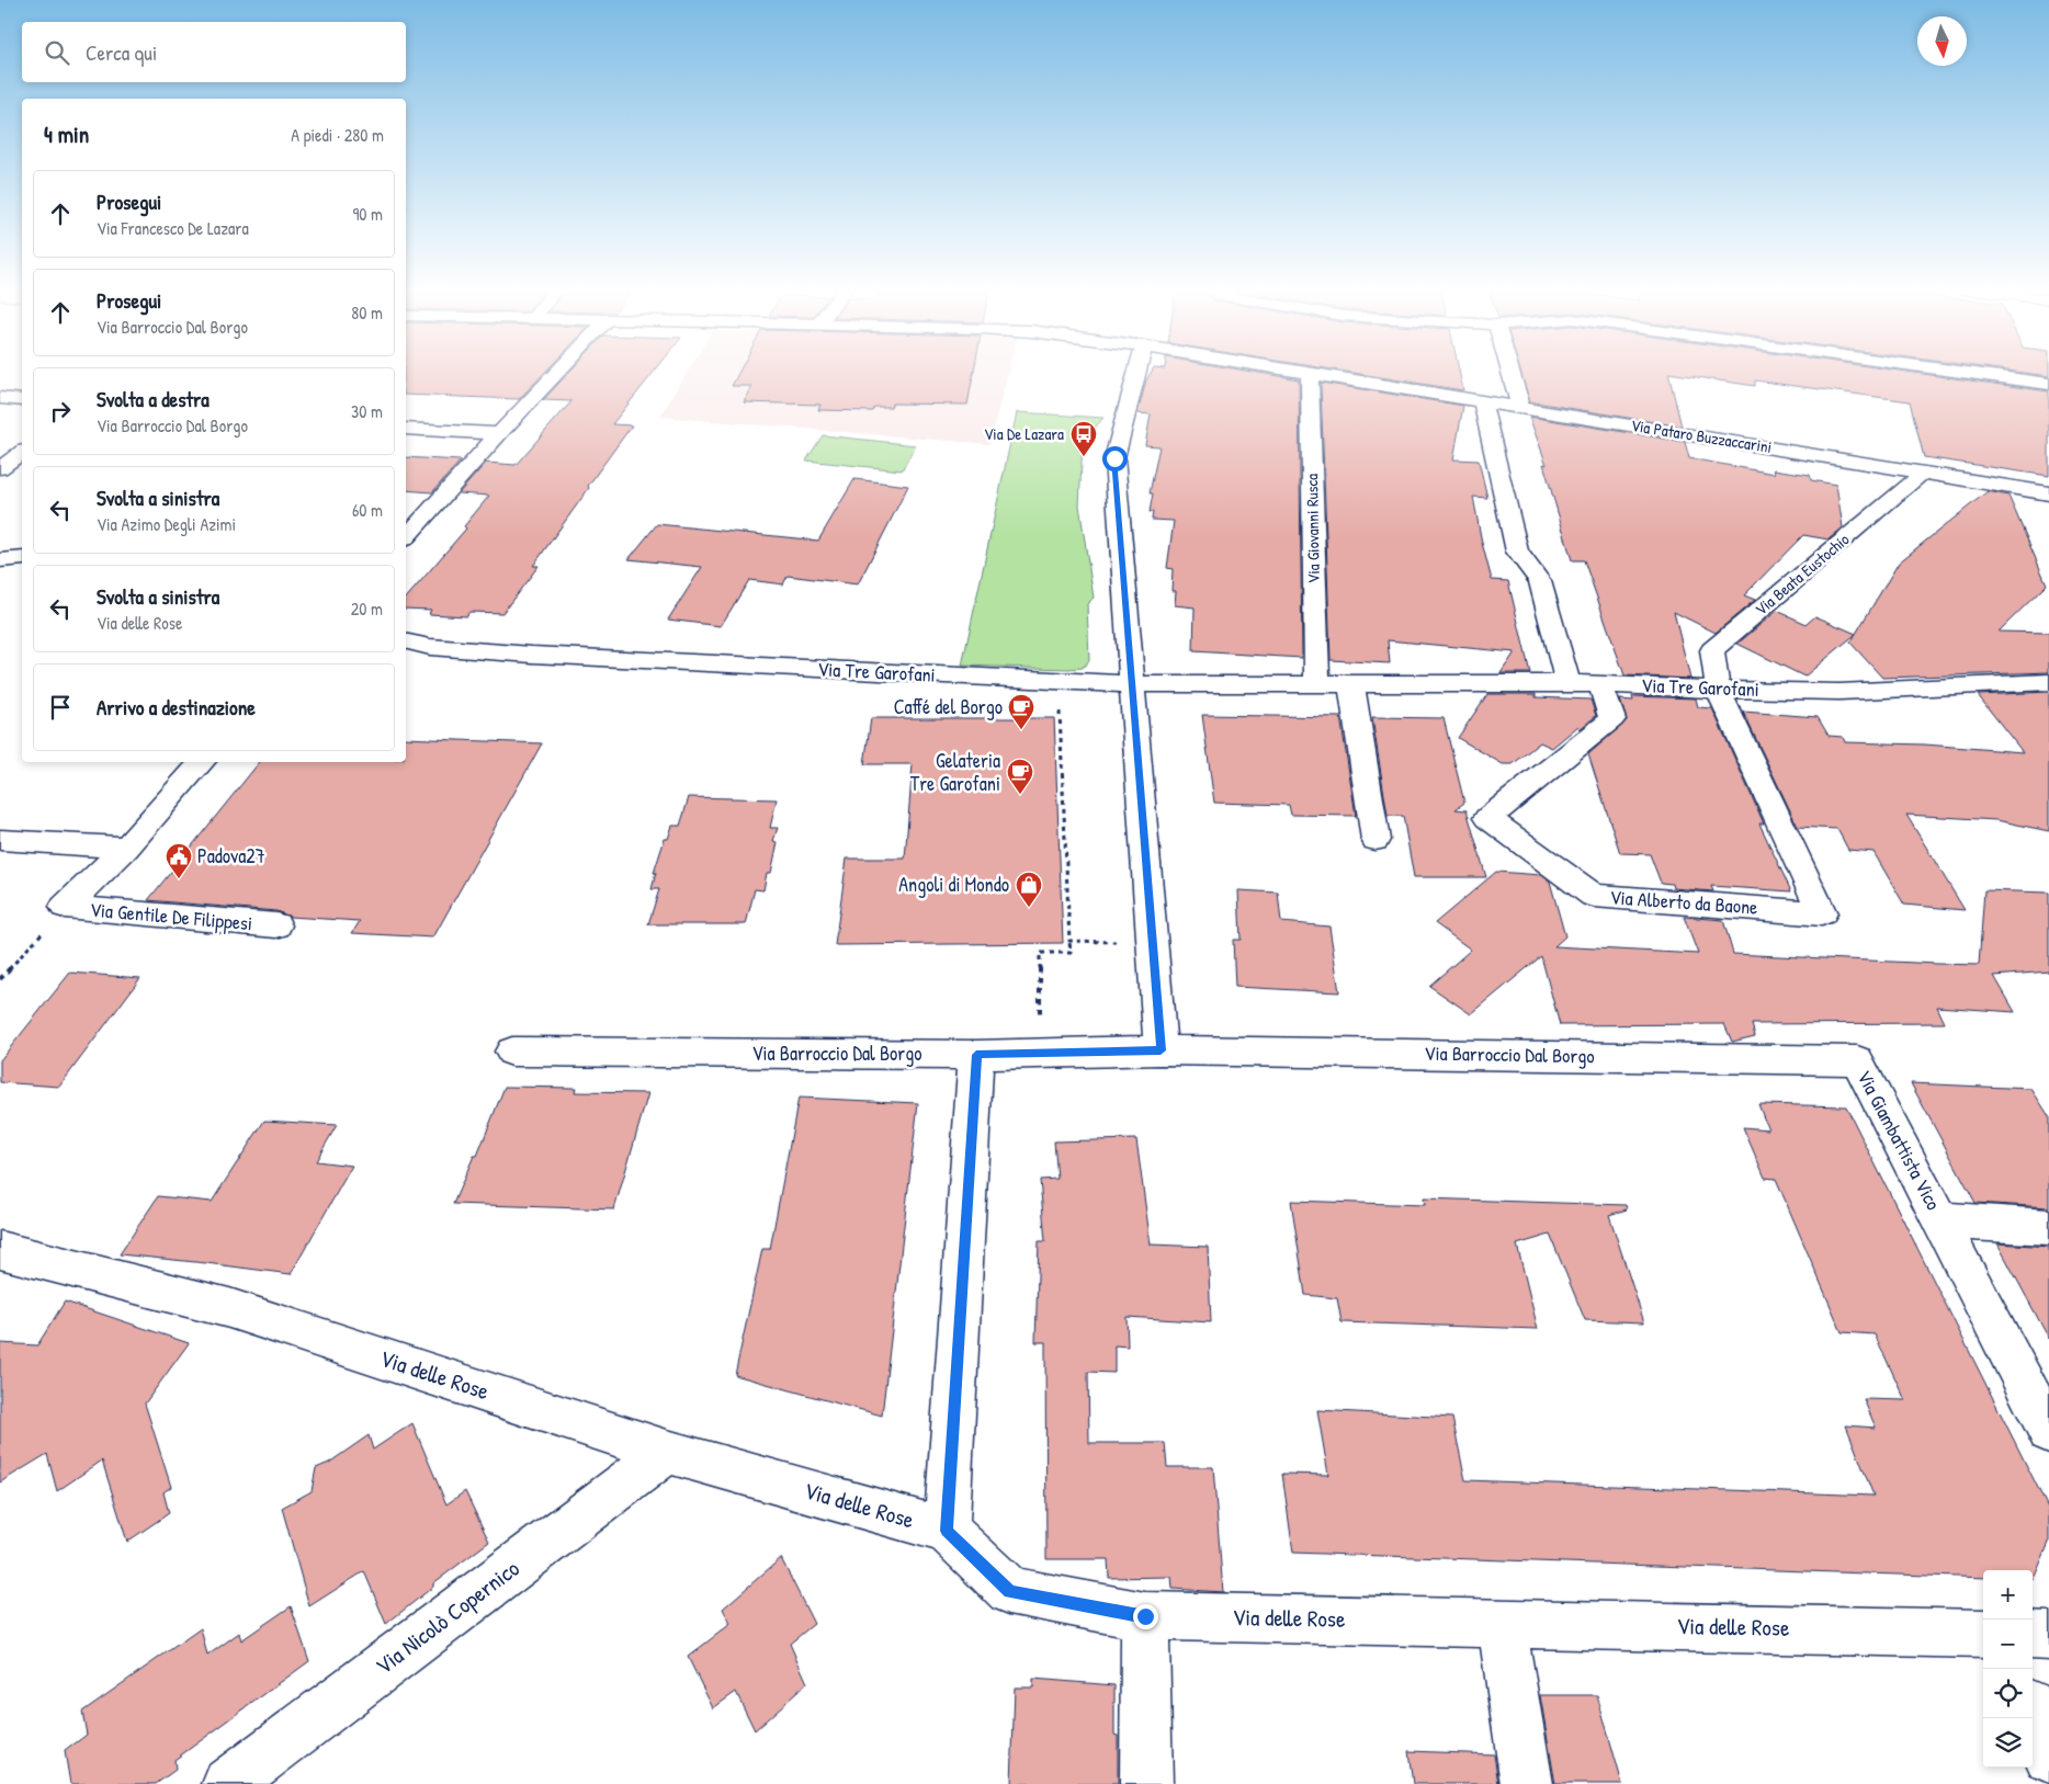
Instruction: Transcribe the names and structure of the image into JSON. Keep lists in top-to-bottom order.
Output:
{
  "streets": {
    "street": [
      "Via Pataro Buzzaccarini",
      "Via Giovanni Rusca",
      "Via Beata Eustochio",
      "Via Tre Garofani",
      "Via Alberto da Baone",
      "Via Gentile De Filippesi",
      "Via Barroccio Dal Borgo",
      "Via Giambattista Vico",
      "Via delle Rose",
      "Via Nicolò Copernico"
    ]
  },
  "crossings": [
    ["Via Pataro Buzzaccarini", "Via Giovanni Rusca"],
    ["Via Pataro Buzzaccarini", "Via Beata Eustochio"],
    ["Via Giovanni Rusca", "Via Tre Garofani"],
    ["Via Beata Eustochio", "Via Tre Garofani"],
    ["Via Beata Eustochio", "Via Alberto da Baone"],
    ["Via Tre Garofani", "Via Alberto da Baone"],
    ["Via Barroccio Dal Borgo", "Via Giambattista Vico"],
    ["Via delle Rose", "Via Nicolò Copernico"]
  ],
  "places": {
    "bus stop": ["Via De Lazara"],
    "cafe": ["Caffé del Borgo", "Gelateria Tre Garofani"],
    "public building": ["Padova27"],
    "shop": ["Angoli di Mondo"]
  },
  "north": "bottom",
  "page": {
    "search": "Cerca qui",
    "heading": ["4 min", "A piedi · 280 m"],
    "list": [
      ["Prosegui", "Via Francesco De Lazara", "90 m"],
      ["Prosegui", "Via Barroccio Dal Borgo", "80 m"],
      ["Svolta a destra", "Via Barroccio Dal Borgo", "30 m"],
      ["Svolta a sinistra", "Via Azimo Degli Azimi", "60 m"],
      ["Svolta a sinistra", "Via delle Rose", "20 m"],
      "Arrivo a destinazione"
    ],
    "map_buttons": ["+", "−"]
  }
}
